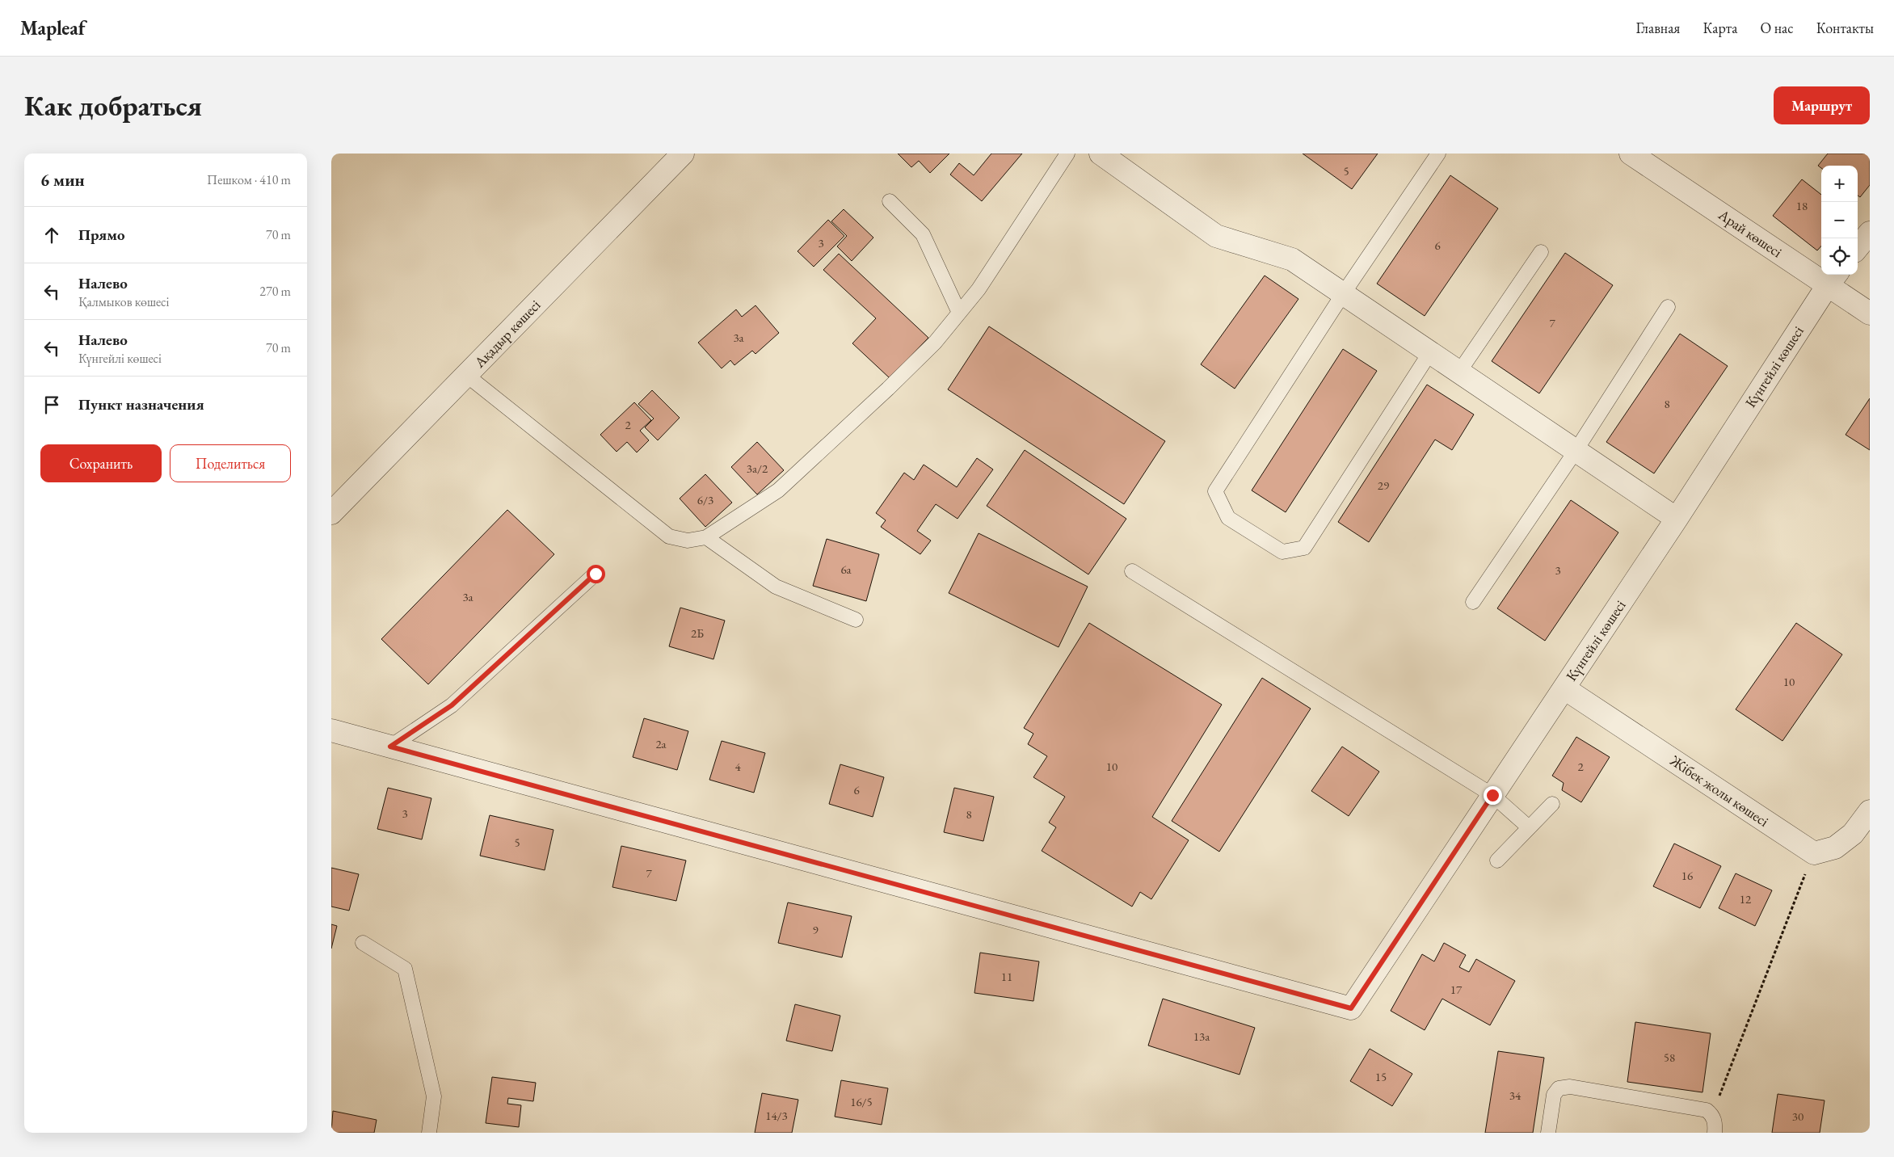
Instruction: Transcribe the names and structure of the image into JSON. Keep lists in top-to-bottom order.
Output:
{
  "streets": {
    "street": [
      "Арай көшесі",
      "Ақадыр көшесі",
      "Күнгейлі көшесі",
      "Жібек жолы көшесі"
    ]
  },
  "crossings": [
    ["Арай көшесі", "Күнгейлі көшесі"],
    ["Күнгейлі көшесі", "Жібек жолы көшесі"]
  ],
  "house_numbers": [
    "5",
    "18",
    "3",
    "6",
    "7",
    "3а",
    "8",
    "2",
    "3а/2",
    "29",
    "6/3",
    "6а",
    "3",
    "3а",
    "2Б",
    "10",
    "2а",
    "4",
    "10",
    "2",
    "6",
    "3",
    "8",
    "5",
    "7",
    "16",
    "12",
    "9",
    "11",
    "17",
    "13а",
    "58",
    "15",
    "34",
    "16/5",
    "14/3",
    "30"
  ],
  "page": {
    "header": "Mapleaf",
    "nav": [
      "Главная",
      "Карта",
      "О нас",
      "Контакты"
    ],
    "buttons": [
      "Маршрут",
      ["Сохранить", "Поделиться"]
    ],
    "title": "Как добраться",
    "heading": ["6 мин", "Пешком · 410 m"],
    "map_buttons": ["+", "−"],
    "list": [
      ["Прямо", "70 m"],
      ["Налево", "Қалмыков көшесі", "270 m"],
      ["Налево", "Күнгейлі көшесі", "70 m"],
      "Пункт назначения"
    ]
  }
}
